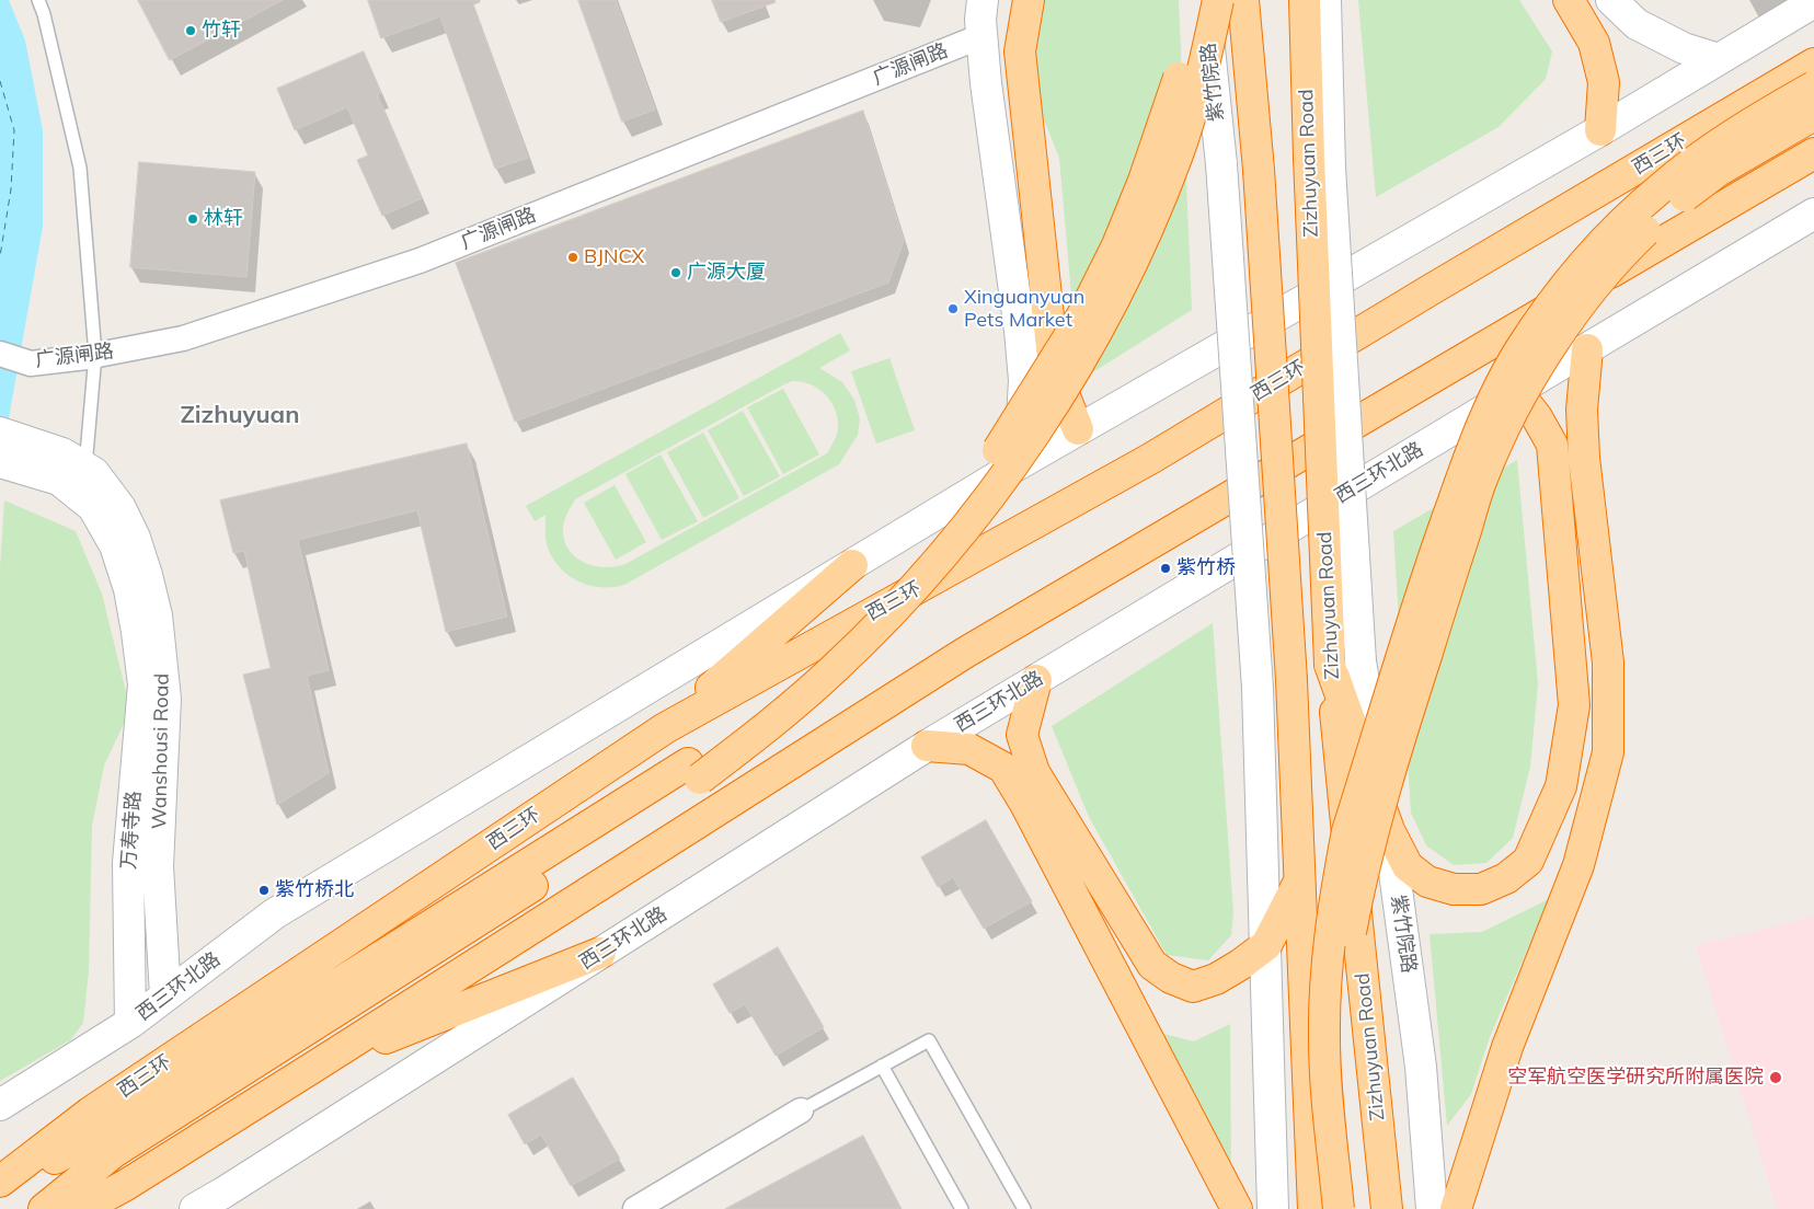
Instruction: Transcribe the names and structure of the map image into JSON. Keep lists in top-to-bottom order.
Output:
{
  "streets": {
    "highway": ["西三环", "Zizhuyuan Road"],
    "street": [
      "广源闸路",
      "紫竹院路",
      "西三环北路",
      "Wanshousi Road",
      "万寿寺路"
    ]
  },
  "crossings": [
    ["紫竹院路", "Zizhuyuan Road"],
    ["西三环北路", "Wanshousi Road"],
    ["西三环北路", "万寿寺路"],
    ["Wanshousi Road", "万寿寺路"]
  ],
  "districts": ["Zizhuyuan"],
  "places": [
    "竹轩",
    "林轩",
    "BJNCX",
    "广源大厦",
    "Xinguanyuan Pets Market",
    "紫竹桥",
    "紫竹桥北",
    "空军航空医学研究所附属医院"
  ]
}
